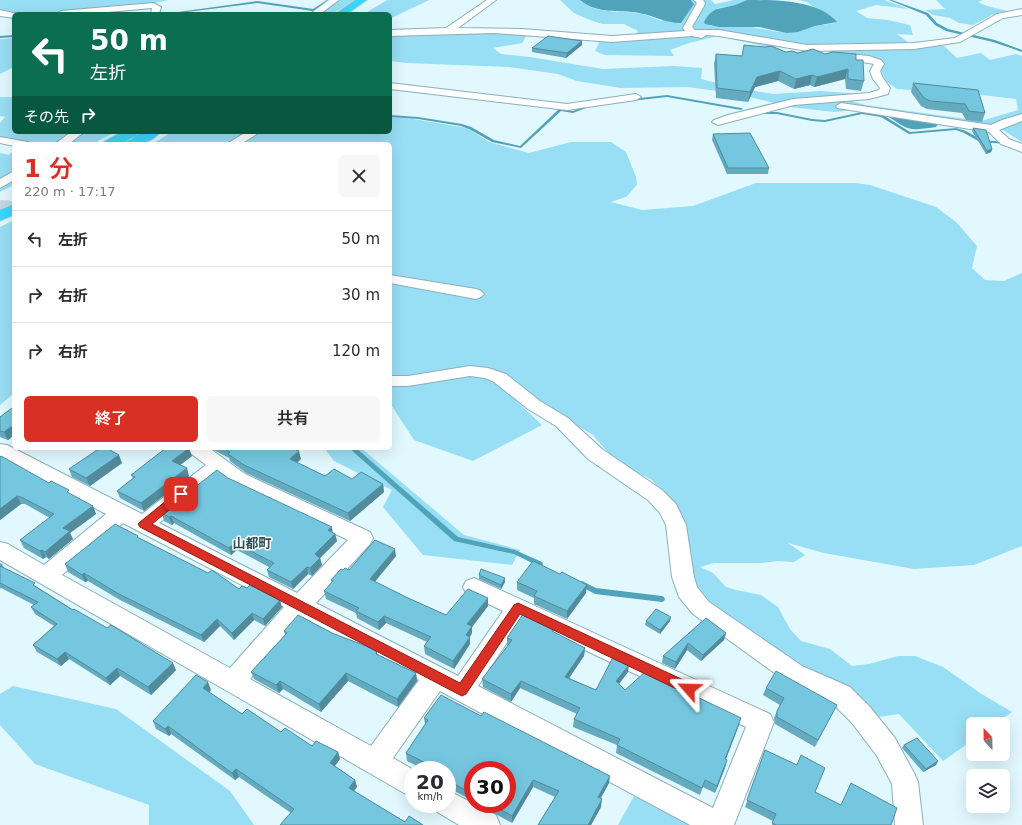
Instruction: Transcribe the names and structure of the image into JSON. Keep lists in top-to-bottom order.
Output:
{
  "districts": ["山都町"],
  "north": "top",
  "page": {
    "turn": ["50 m", "左折"],
    "then": "その先",
    "heading": ["1 分", "220 m · 17:17"],
    "list": [
      {
        "name": "左折",
        "value": "50 m"
      },
      {
        "name": "右折",
        "value": "30 m"
      },
      {
        "name": "右折",
        "value": "120 m"
      }
    ],
    "buttons": ["終了", "共有"],
    "speed": "20 km/h",
    "limit": "30"
  }
}
